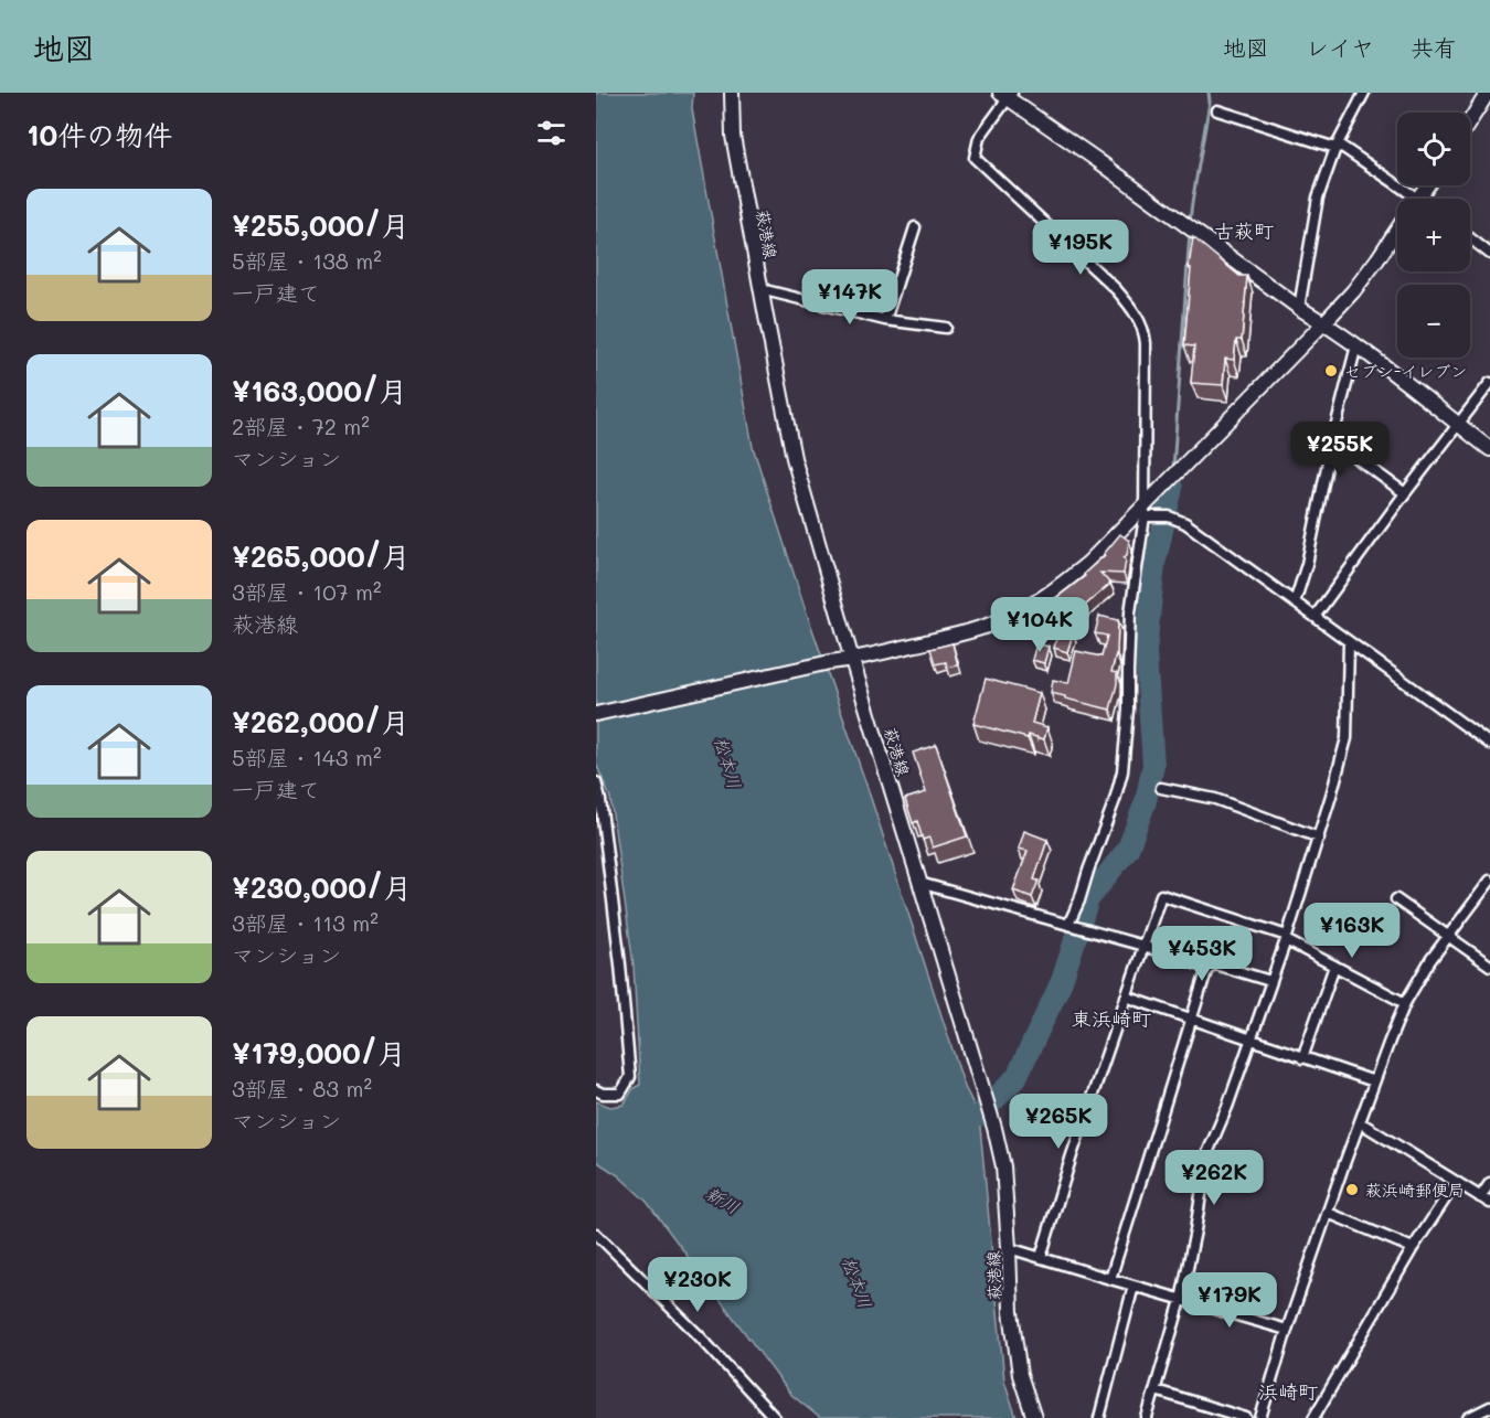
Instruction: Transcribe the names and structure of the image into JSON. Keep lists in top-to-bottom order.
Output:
{
  "streets": {
    "street": ["萩港線"]
  },
  "districts": ["古萩町", "東浜崎町", "浜崎町"],
  "water": ["松本川", "新川"],
  "places": ["セブン-イレブン", "萩浜崎郵便局"],
  "page": {
    "header": "地図",
    "nav": ["地図", "レイヤ", "共有"],
    "heading": "10件の物件",
    "map_buttons": ["+", "−"],
    "list": [
      {
        "name": "¥255,000/月",
        "note": "5部屋 · 138 m² · 一戸建て"
      },
      {
        "name": "¥163,000/月",
        "note": "2部屋 · 72 m² · マンション"
      },
      {
        "name": "¥265,000/月",
        "note": "3部屋 · 107 m² · 萩港線"
      },
      {
        "name": "¥262,000/月",
        "note": "5部屋 · 143 m² · 一戸建て"
      },
      {
        "name": "¥230,000/月",
        "note": "3部屋 · 113 m² · マンション"
      },
      {
        "name": "¥179,000/月",
        "note": "3部屋 · 83 m² · マンション"
      }
    ],
    "price": [
      "¥195K",
      "¥147K",
      "¥255K",
      "¥104K",
      "¥163K",
      "¥453K",
      "¥265K",
      "¥262K",
      "¥230K",
      "¥179K"
    ]
  }
}
